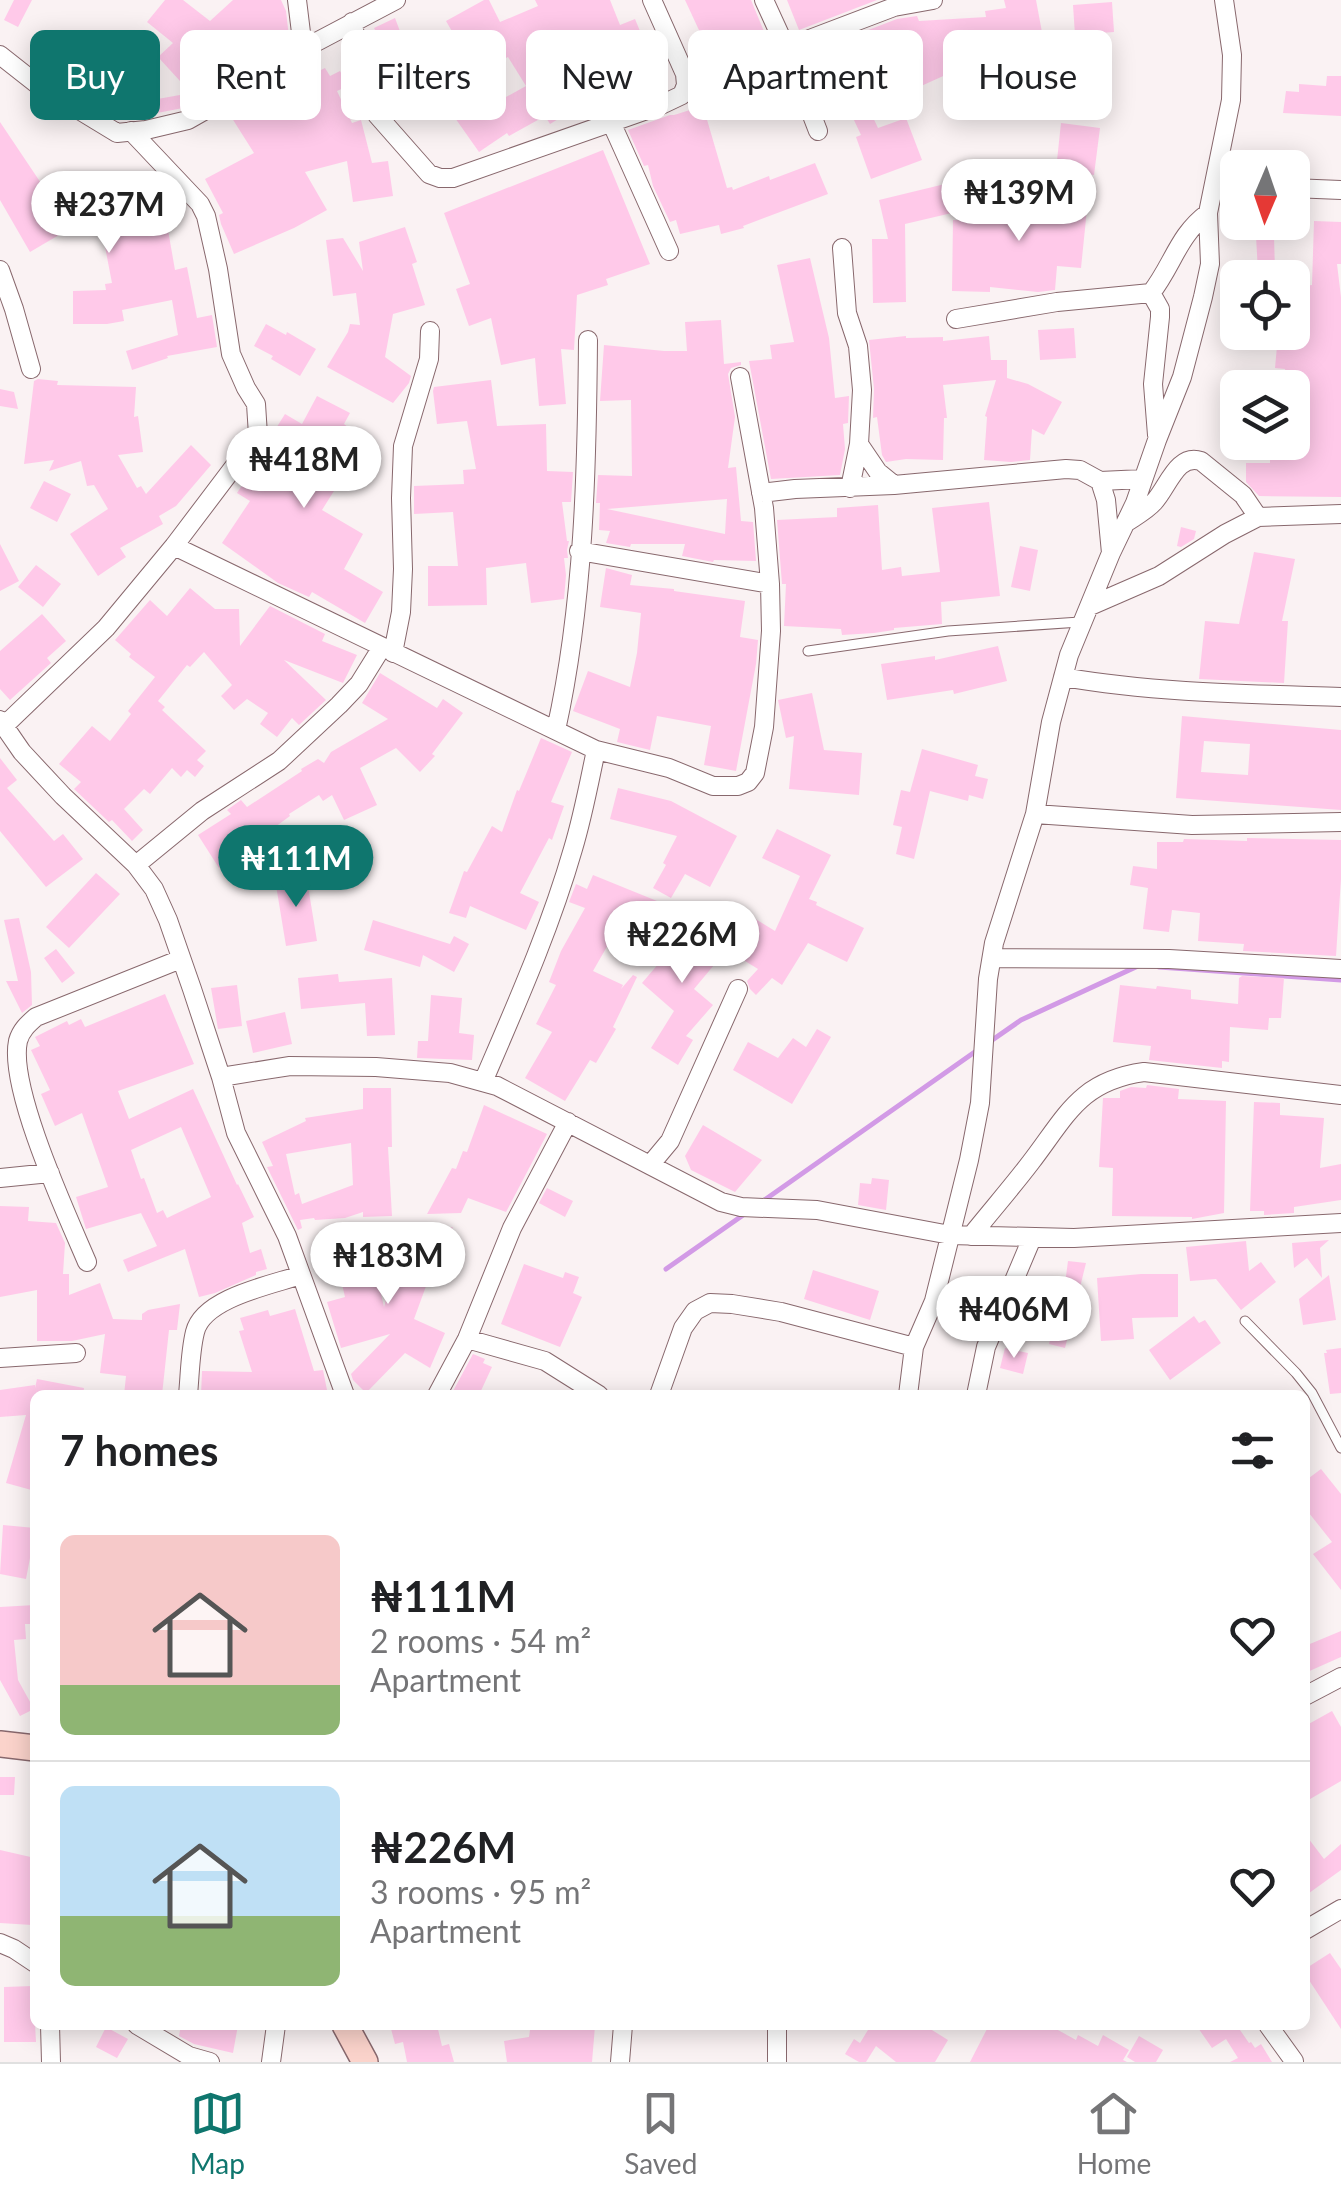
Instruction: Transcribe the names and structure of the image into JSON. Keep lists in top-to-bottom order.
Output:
{
  "north": "bottom",
  "page": {
    "chip": [
      "Buy",
      "Rent",
      "Filters",
      "New",
      "Apartment",
      "House"
    ],
    "price": [
      "₦139M",
      "₦237M",
      "₦418M",
      "₦111M",
      "₦226M",
      "₦183M",
      "₦406M"
    ],
    "heading": "7 homes",
    "list": [
      {
        "name": "₦111M",
        "note": "2 rooms · 54 m² · Apartment"
      },
      {
        "name": "₦226M",
        "note": "3 rooms · 95 m² · Apartment"
      }
    ],
    "tabs": ["Map", "Saved", "Home"]
  }
}
